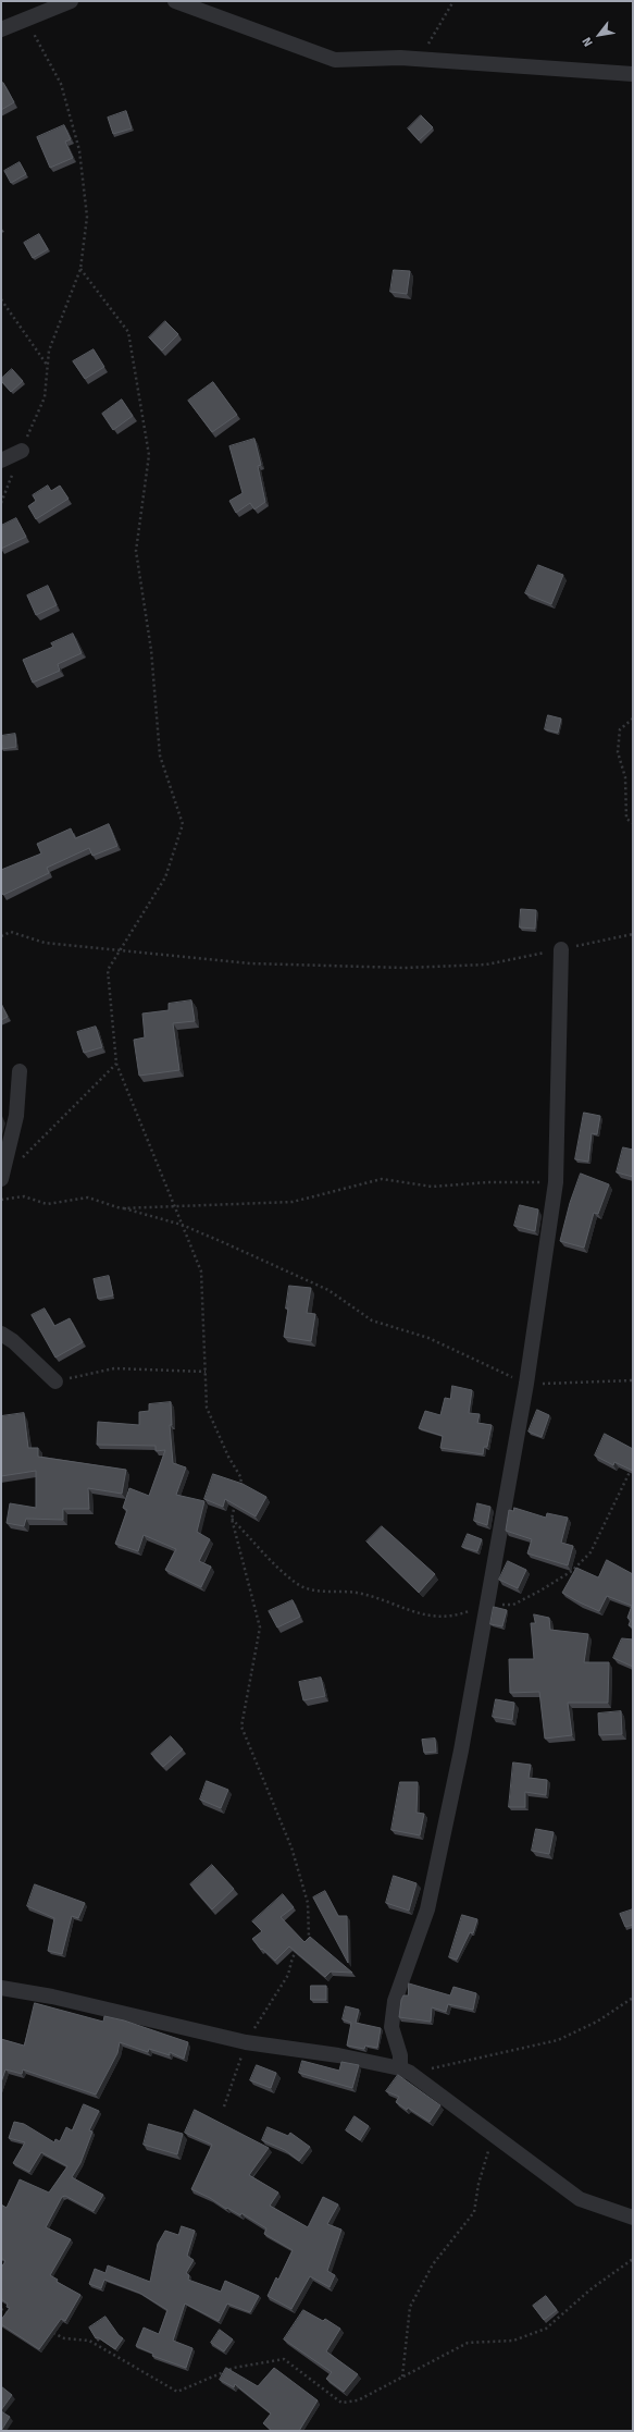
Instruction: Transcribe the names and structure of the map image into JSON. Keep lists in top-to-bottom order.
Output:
{
  "north": "bottom left"
}
